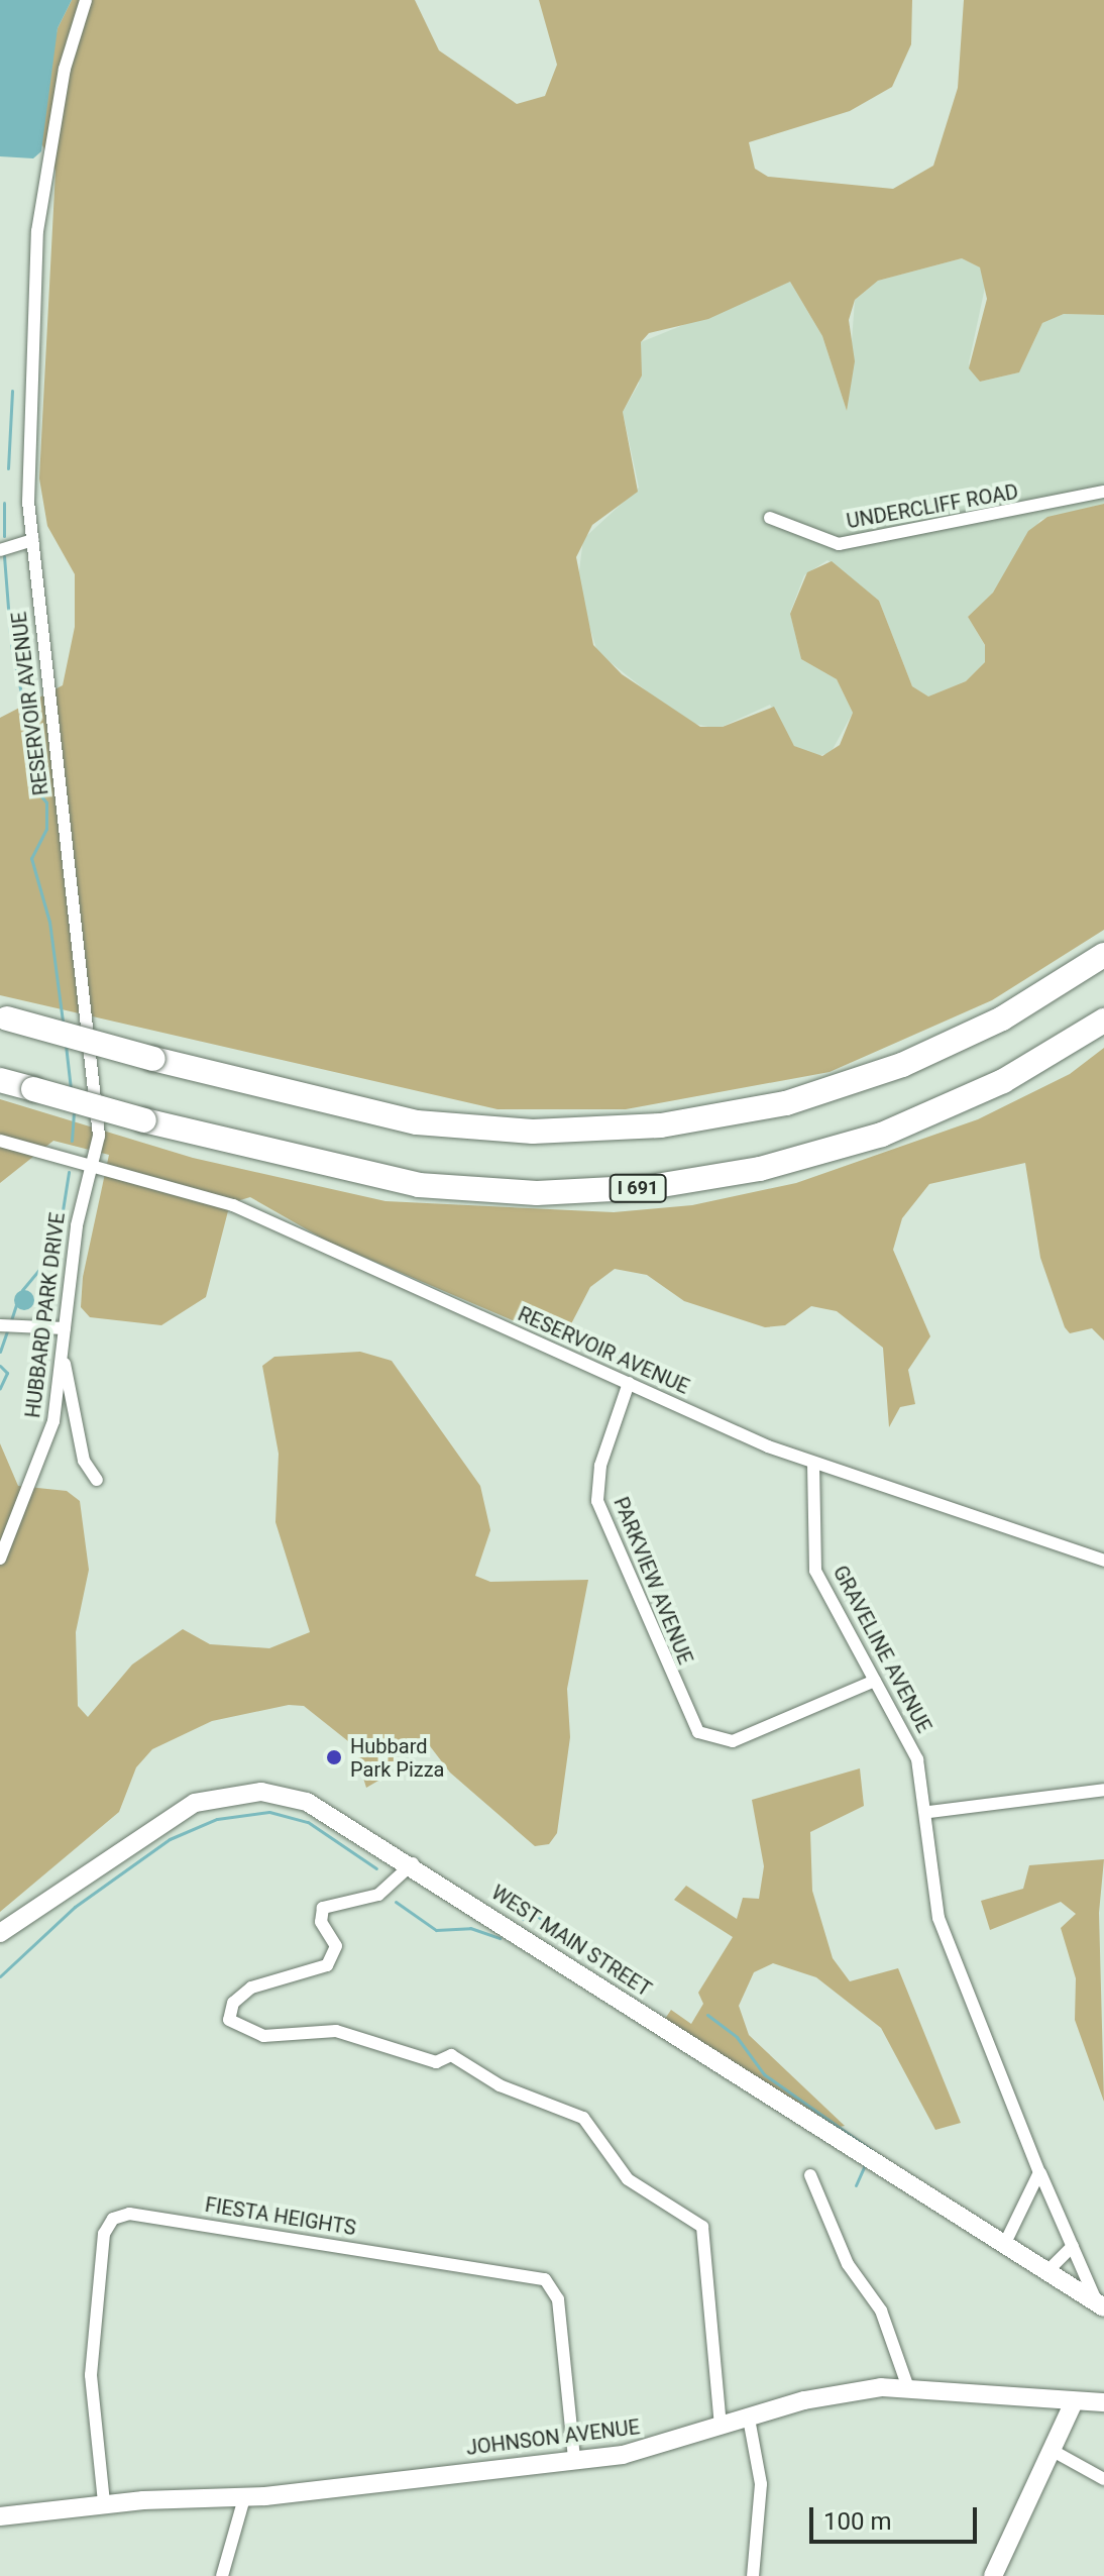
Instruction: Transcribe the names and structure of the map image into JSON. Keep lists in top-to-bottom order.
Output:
{
  "streets": {
    "highway": ["I 691"],
    "street": [
      "UNDERCLIFF ROAD",
      "RESERVOIR AVENUE",
      "HUBBARD PARK DRIVE",
      "PARKVIEW AVENUE",
      "GRAVELINE AVENUE",
      "WEST MAIN STREET",
      "FIESTA HEIGHTS",
      "JOHNSON AVENUE"
    ]
  },
  "crossings": [
    ["RESERVOIR AVENUE", "HUBBARD PARK DRIVE"],
    ["RESERVOIR AVENUE", "PARKVIEW AVENUE"],
    ["RESERVOIR AVENUE", "GRAVELINE AVENUE"],
    ["PARKVIEW AVENUE", "GRAVELINE AVENUE"],
    ["GRAVELINE AVENUE", "WEST MAIN STREET"],
    ["FIESTA HEIGHTS", "JOHNSON AVENUE"]
  ],
  "places": ["Hubbard Park Pizza"],
  "scale_bar": "100 m"
}
